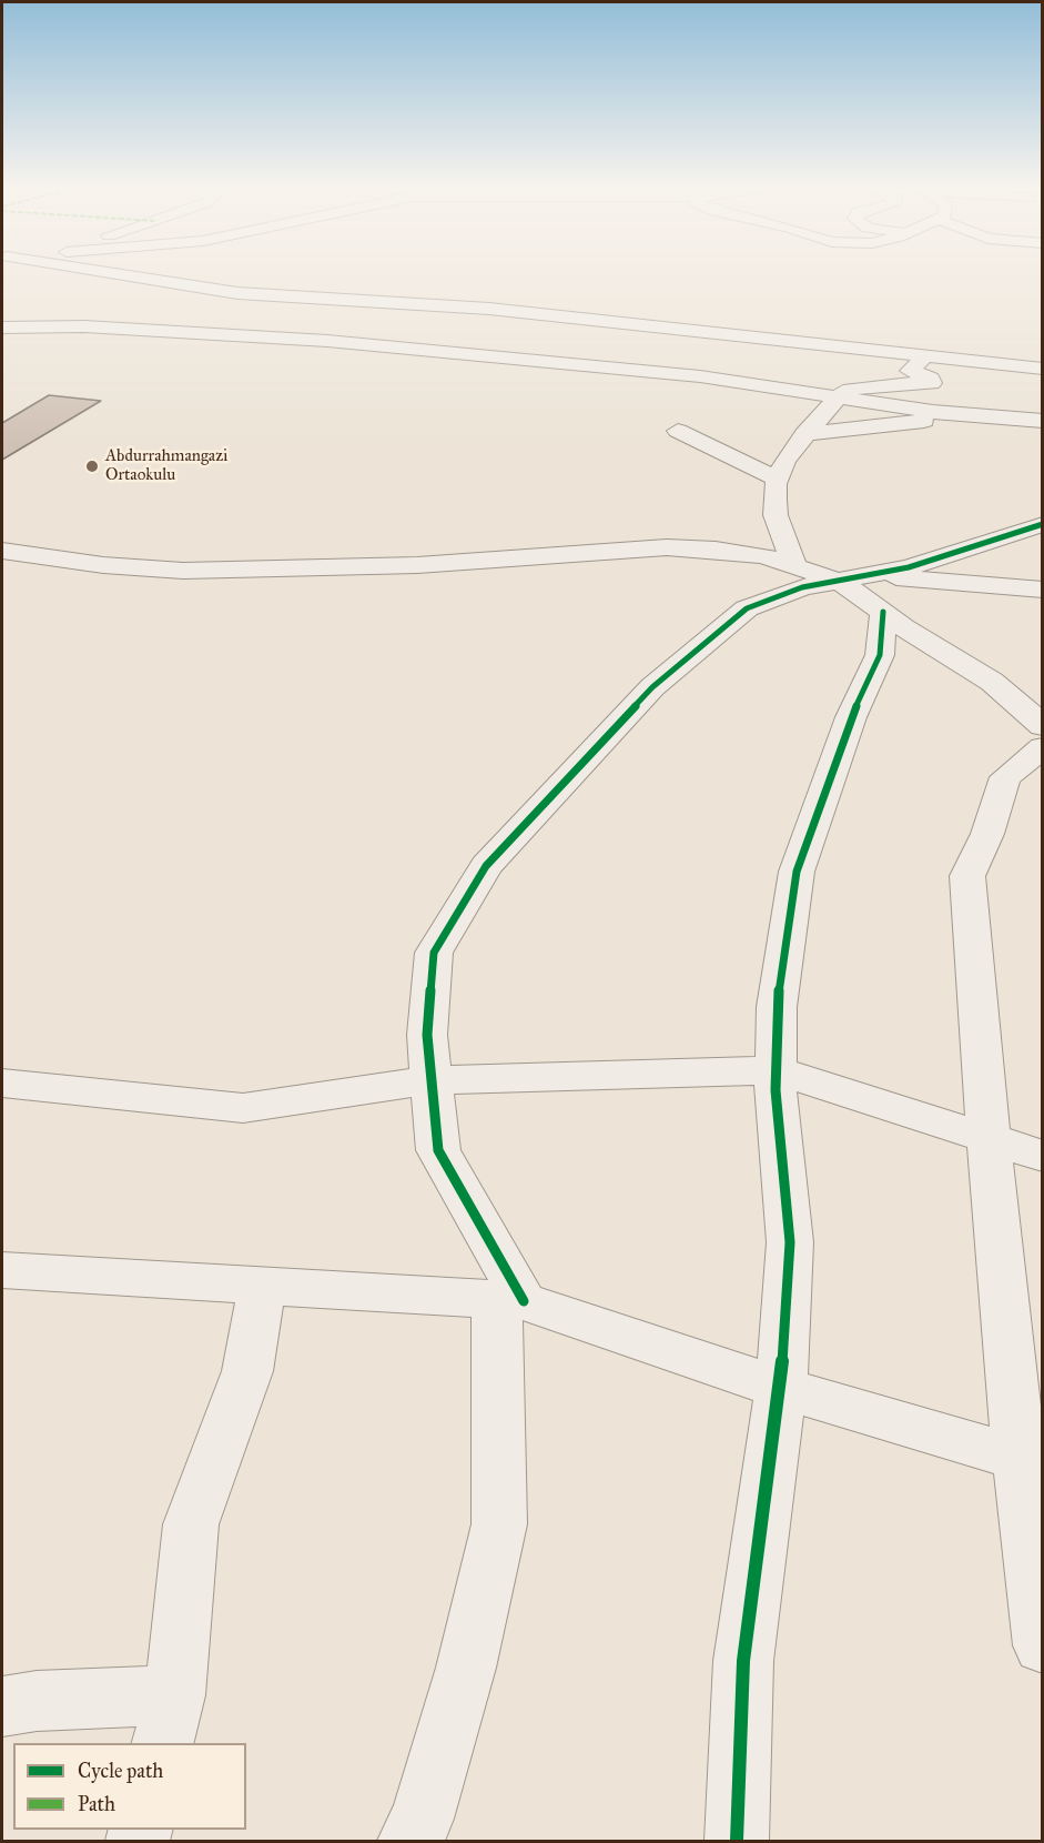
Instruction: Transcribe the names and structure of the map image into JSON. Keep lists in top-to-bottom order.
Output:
{
  "places": ["Abdurrahmangazi Ortaokulu"],
  "legend": ["Cycle path", "Path"]
}
